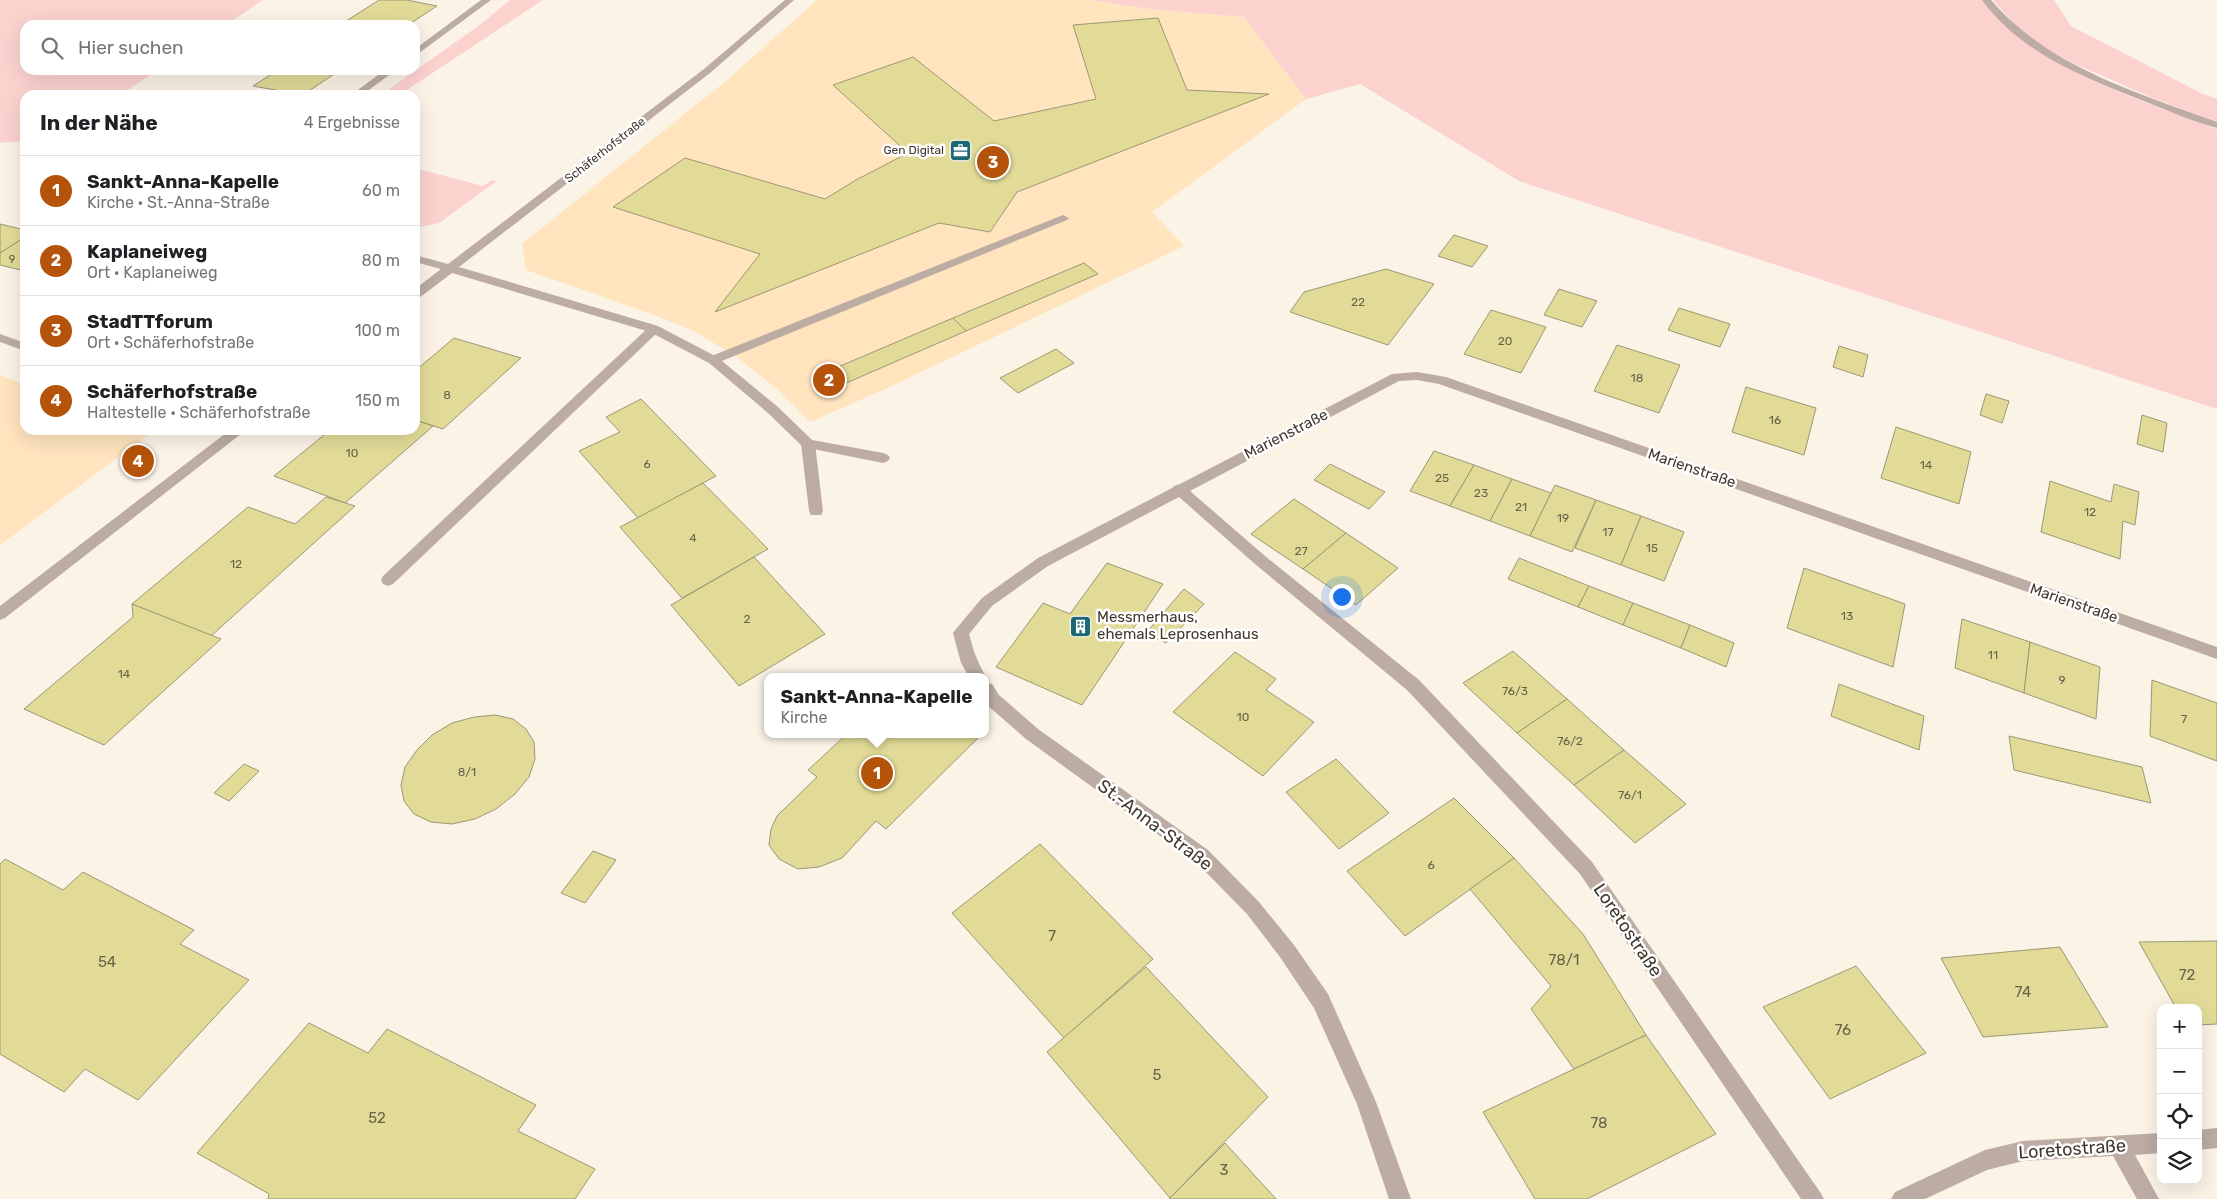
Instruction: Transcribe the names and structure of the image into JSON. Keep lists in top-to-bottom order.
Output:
{
  "streets": {
    "street": [
      "Schäferhofstraße",
      "Marienstraße",
      "St.-Anna-Straße",
      "Loretostraße"
    ]
  },
  "crossings": [
    ["Marienstraße", "Loretostraße"]
  ],
  "places": {
    "office": ["Gen Digital"],
    "building": ["Messmerhaus, ehemals Leprosenhaus"]
  },
  "house_numbers": [
    "9",
    "22",
    "20",
    "18",
    "8",
    "16",
    "10",
    "6",
    "14",
    "25",
    "23",
    "21",
    "12",
    "19",
    "17",
    "4",
    "15",
    "27",
    "12",
    "13",
    "2",
    "11",
    "14",
    "9",
    "76/3",
    "10",
    "7",
    "76/2",
    "8/1",
    "76/1",
    "6",
    "7",
    "78/1",
    "54",
    "72",
    "74",
    "76",
    "5",
    "52",
    "78",
    "3"
  ],
  "page": {
    "search": "Hier suchen",
    "heading": ["In der Nähe", "4 Ergebnisse"],
    "pins": [
      "3",
      "2",
      "4",
      "1"
    ],
    "list": [
      {
        "mark": "1",
        "name": "Sankt-Anna-Kapelle",
        "note": "Kirche · St.-Anna-Straße",
        "value": "60 m"
      },
      {
        "mark": "2",
        "name": "Kaplaneiweg",
        "note": "Ort · Kaplaneiweg",
        "value": "80 m"
      },
      {
        "mark": "3",
        "name": "StadTTforum",
        "note": "Ort · Schäferhofstraße",
        "value": "100 m"
      },
      {
        "mark": "4",
        "name": "Schäferhofstraße",
        "note": "Haltestelle · Schäferhofstraße",
        "value": "150 m"
      }
    ],
    "popup": ["Sankt-Anna-Kapelle", "Kirche"],
    "map_buttons": ["+", "−"]
  }
}
